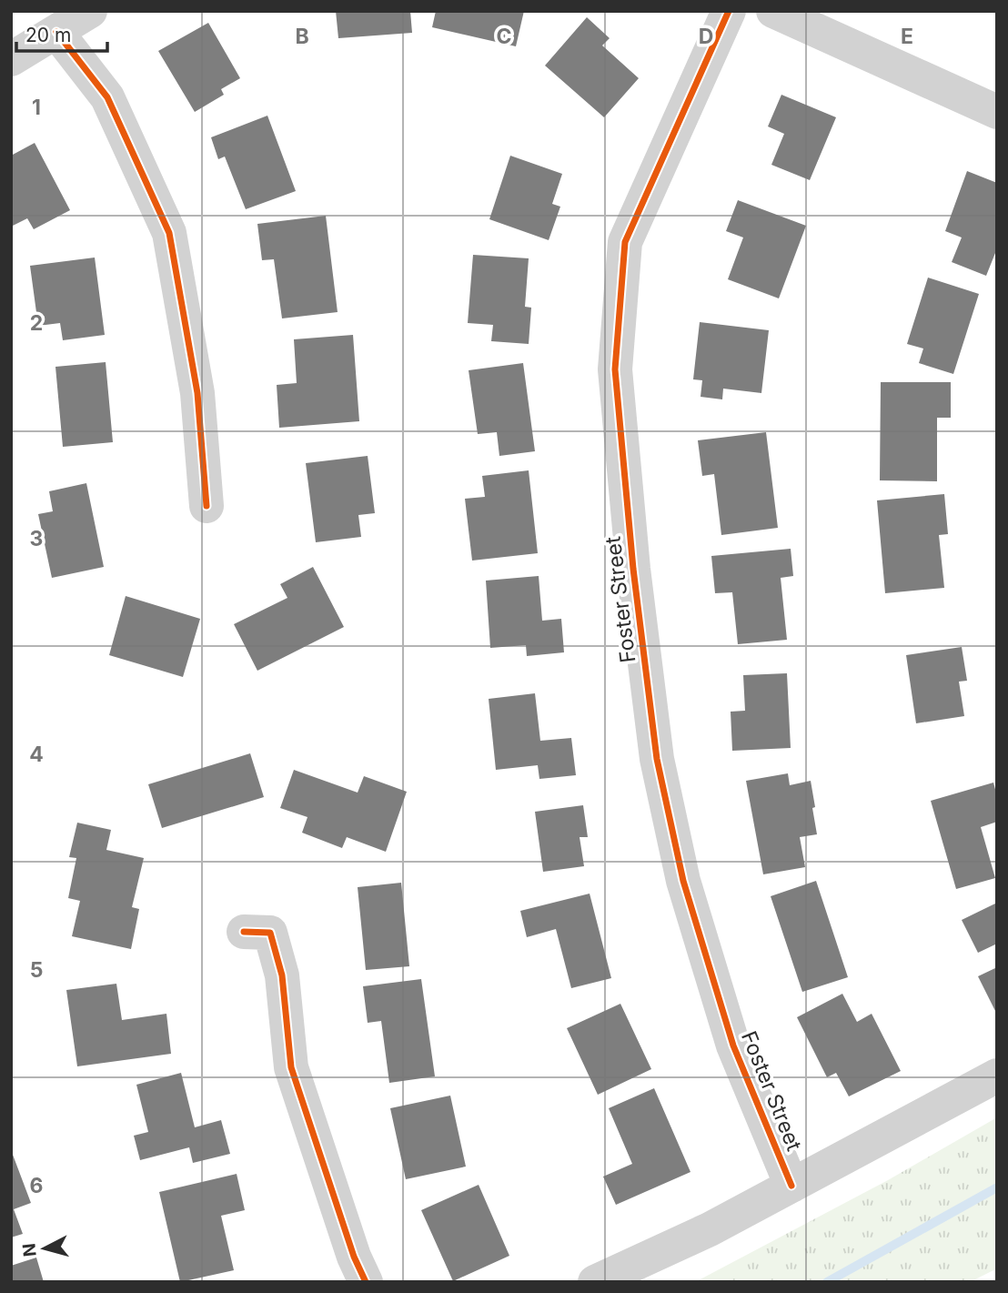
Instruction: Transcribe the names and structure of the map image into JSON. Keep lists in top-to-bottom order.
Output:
{
  "streets": {
    "street": ["Foster Street"]
  },
  "scale_bar": "20 m",
  "north": "left",
  "grid": {
    "columns": [
      "B",
      "C",
      "D",
      "E"
    ],
    "rows": [
      "1",
      "2",
      "3",
      "4",
      "5",
      "6"
    ]
  }
}
